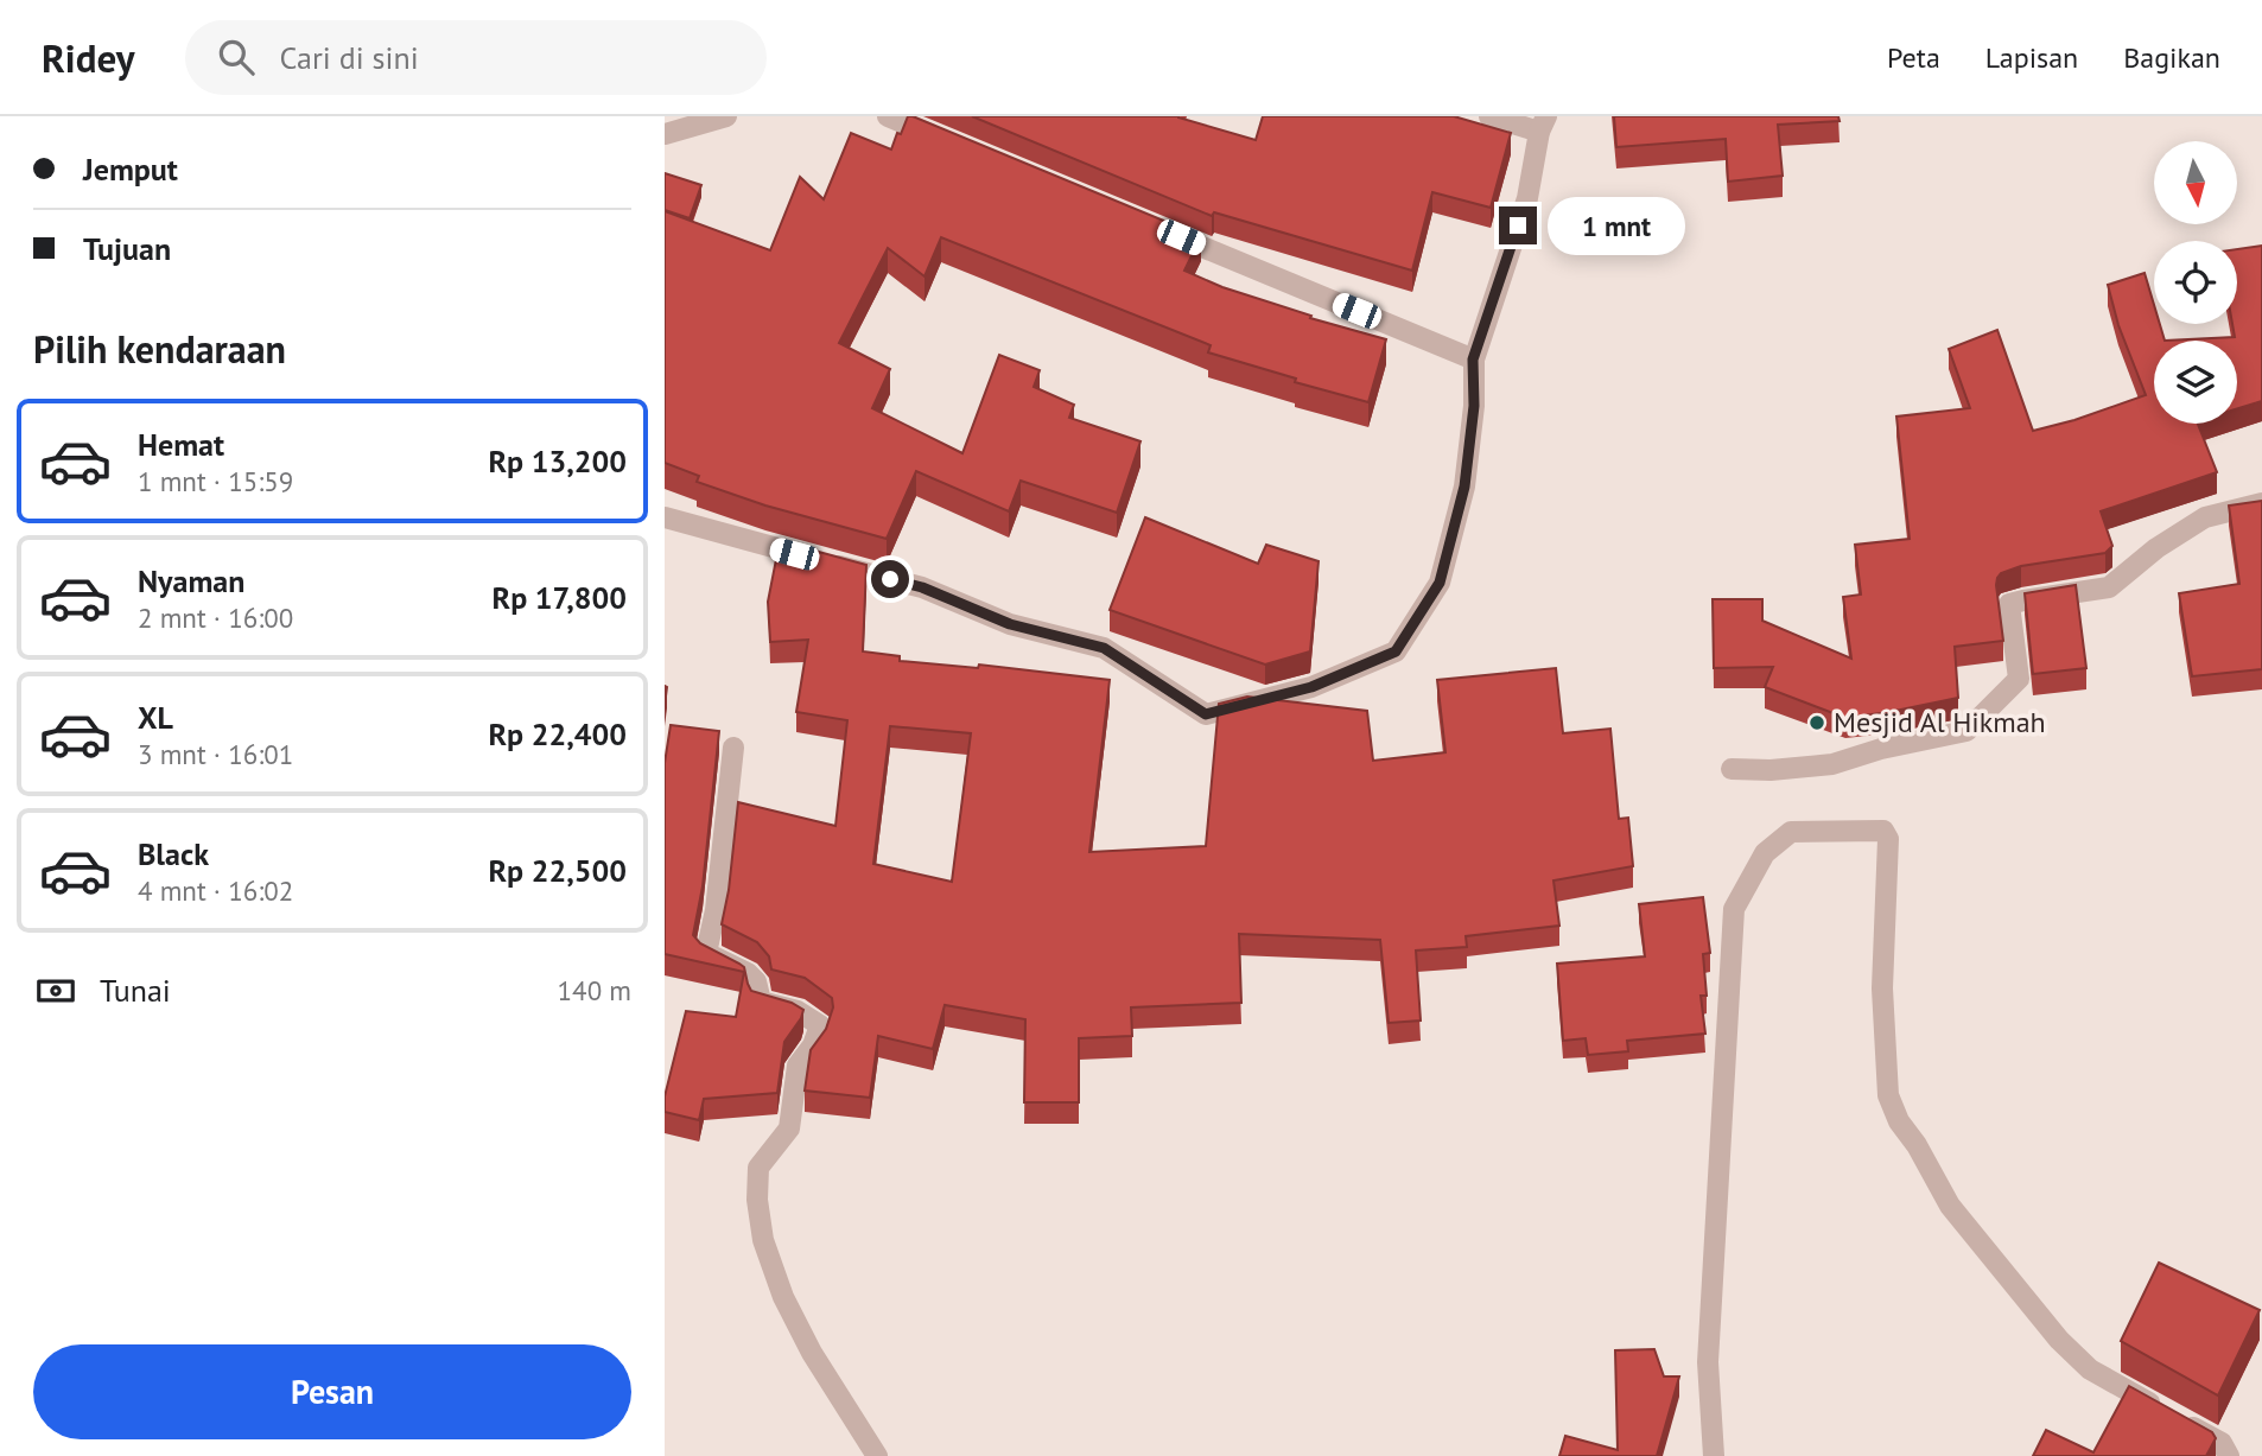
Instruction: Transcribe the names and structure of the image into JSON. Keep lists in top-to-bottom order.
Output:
{
  "places": ["Mesjid Al Hikmah"],
  "north": "bottom",
  "page": {
    "header": "Ridey",
    "search": "Cari di sini",
    "nav": ["Peta", "Lapisan", "Bagikan"],
    "banner": ["Jemput", "Tujuan"],
    "bubble": "1 mnt",
    "heading": "Pilih kendaraan",
    "list": [
      {
        "name": "Hemat",
        "note": "1 mnt · 15:59",
        "value": "Rp 13,200"
      },
      {
        "name": "Nyaman",
        "note": "2 mnt · 16:00",
        "value": "Rp 17,800"
      },
      {
        "name": "XL",
        "note": "3 mnt · 16:01",
        "value": "Rp 22,400"
      },
      {
        "name": "Black",
        "note": "4 mnt · 16:02",
        "value": "Rp 22,500"
      }
    ],
    "pay": ["Tunai", "140 m"],
    "buttons": "Pesan"
  }
}
